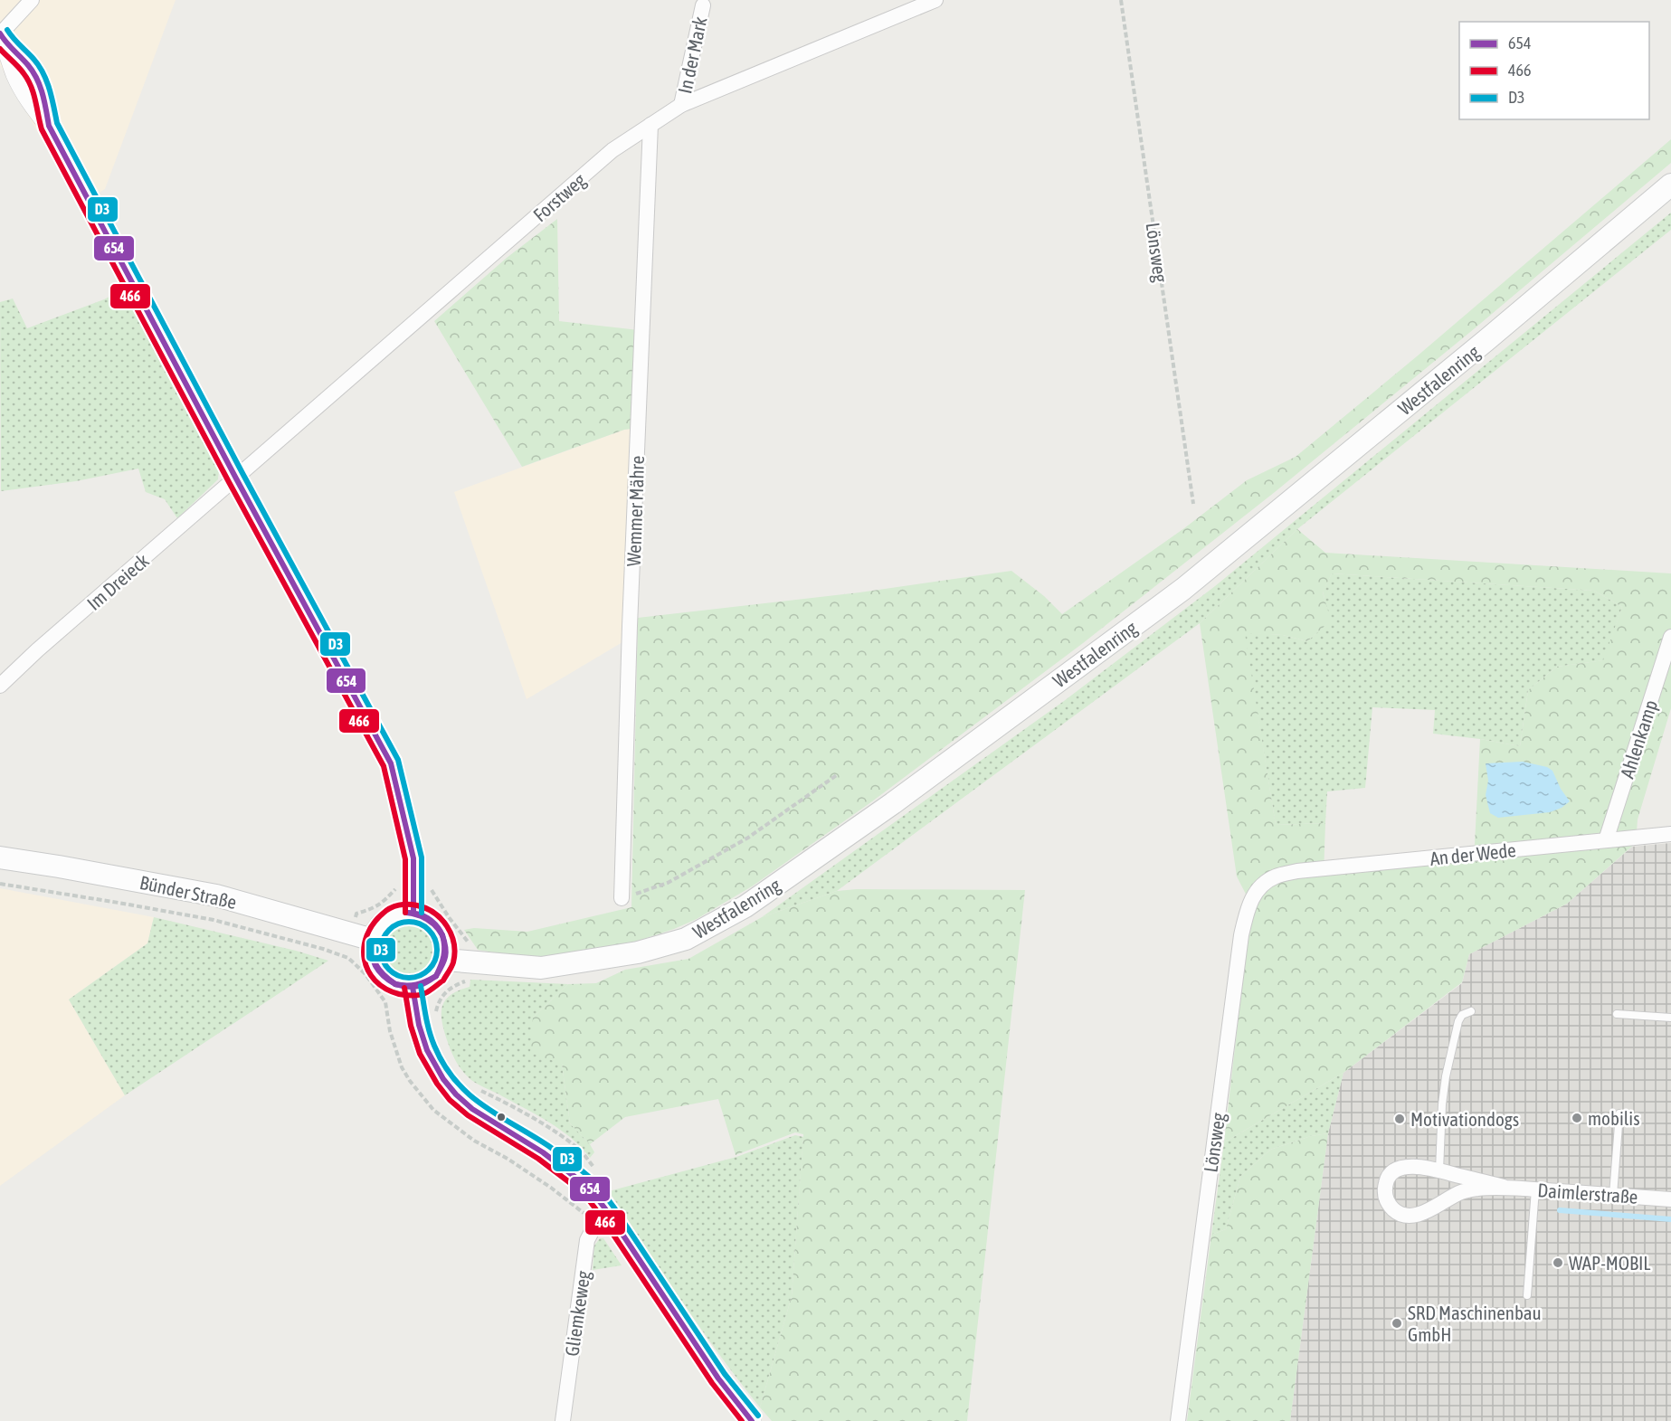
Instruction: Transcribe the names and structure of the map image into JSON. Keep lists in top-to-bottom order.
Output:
{
  "streets": {
    "main road": ["Westfalenring", "Bünder Straße"],
    "street": [
      "In der Mark",
      "Forstweg",
      "Lönsweg",
      "Wemmer Mähre",
      "Im Dreieck",
      "Ahlenkamp",
      "An der Wede",
      "Daimlerstraße",
      "Gliemkeweg"
    ]
  },
  "crossings": [
    ["In der Mark", "Forstweg"],
    ["Forstweg", "Wemmer Mähre"],
    ["Forstweg", "Im Dreieck"],
    ["Lönsweg", "An der Wede"],
    ["Westfalenring", "Bünder Straße"],
    ["Ahlenkamp", "An der Wede"]
  ],
  "places": [
    "mobilis",
    "Motivationdogs",
    "WAP-MOBIL",
    "SRD Maschinenbau GmbH"
  ],
  "lines": ["transit line D3", "transit line 654", "transit line 466"],
  "legend": ["654", "466", "D3"]
}
